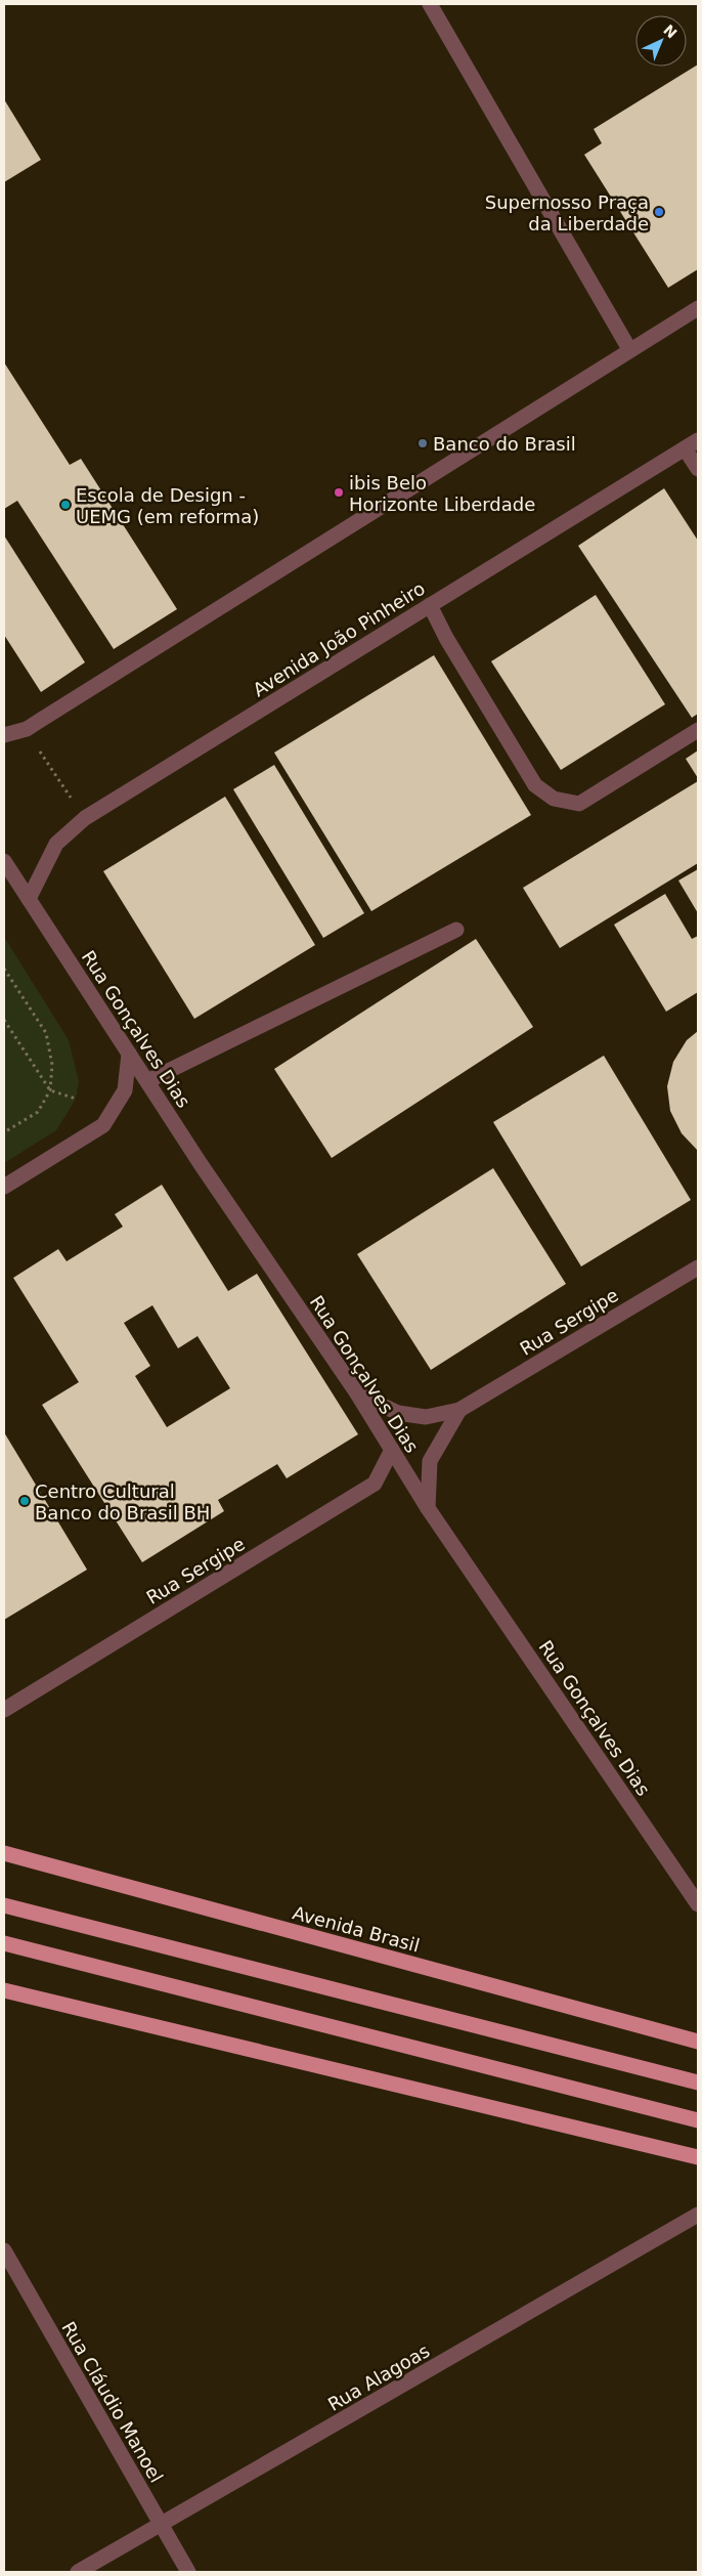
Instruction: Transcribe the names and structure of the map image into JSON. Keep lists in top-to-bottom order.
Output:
{
  "streets": {
    "main road": ["Avenida Brasil"],
    "street": [
      "Avenida João Pinheiro",
      "Rua Gonçalves Dias",
      "Rua Sergipe",
      "Rua Alagoas",
      "Rua Cláudio Manoel"
    ]
  },
  "crossings": [
    ["Avenida João Pinheiro", "Rua Gonçalves Dias"],
    ["Rua Gonçalves Dias", "Rua Sergipe"],
    ["Rua Alagoas", "Rua Cláudio Manoel"]
  ],
  "places": [
    "Supernosso Praça da Liberdade",
    "Banco do Brasil",
    "ibis Belo Horizonte Liberdade",
    "Escola de Design - UEMG (em reforma)",
    "Centro Cultural Banco do Brasil BH"
  ],
  "north": "top right"
}
